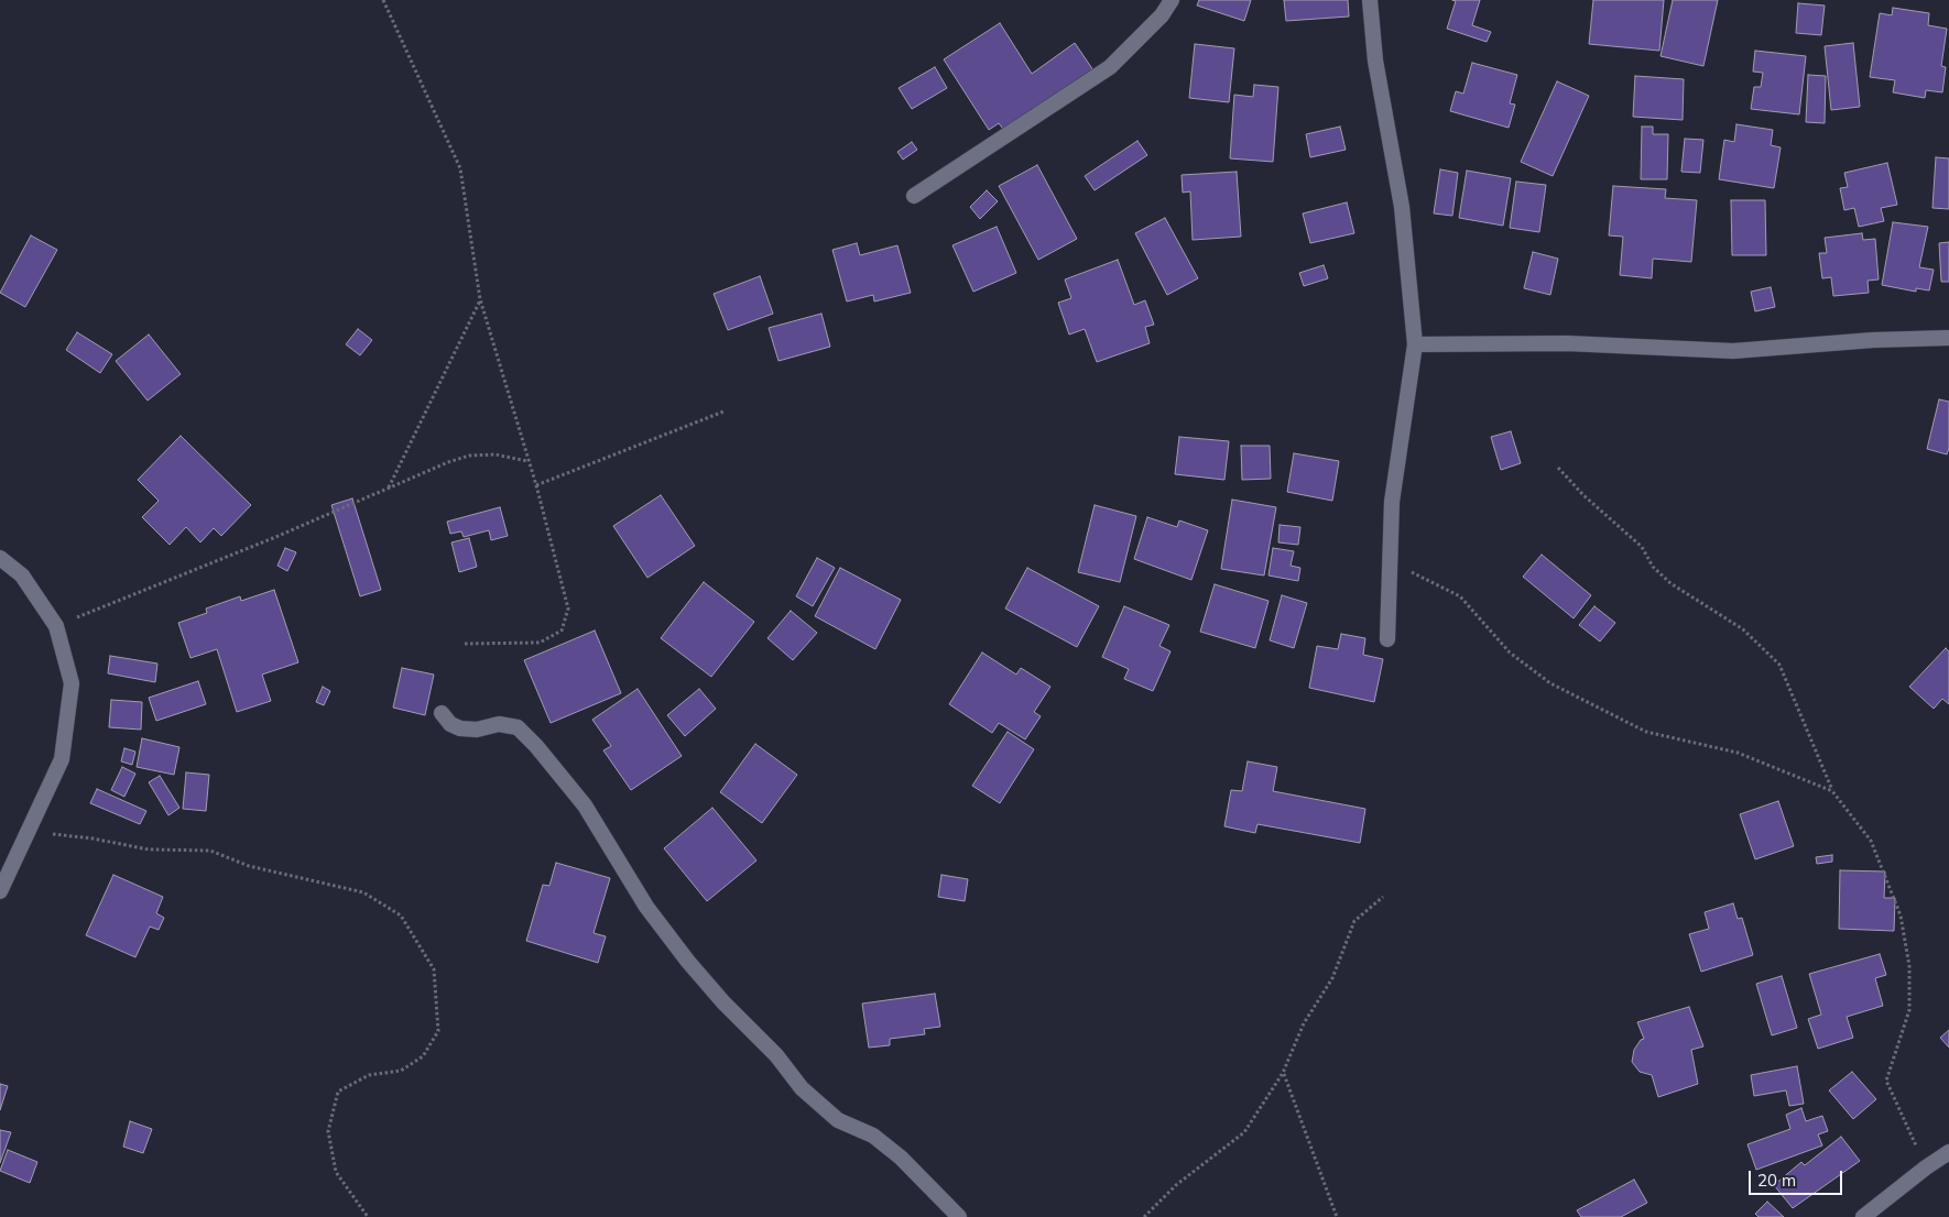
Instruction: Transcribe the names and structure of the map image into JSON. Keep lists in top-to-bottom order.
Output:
{
  "scale_bar": "20 m"
}
